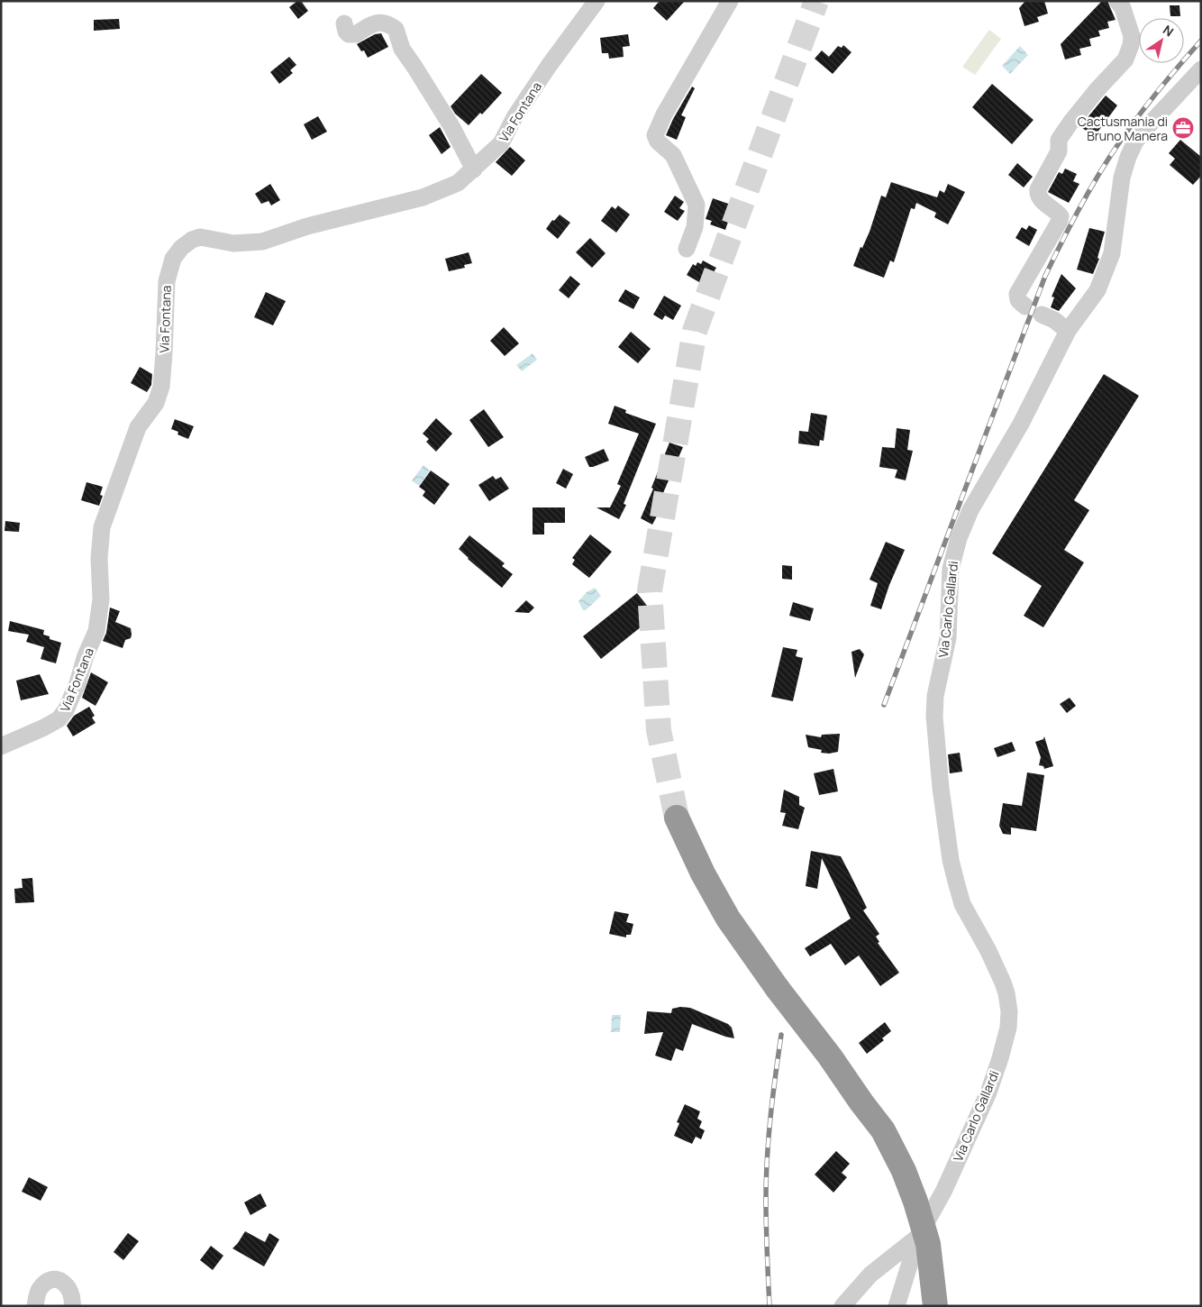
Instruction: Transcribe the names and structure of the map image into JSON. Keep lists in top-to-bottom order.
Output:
{
  "streets": {
    "street": ["Via Fontana", "Via Carlo Gallardi"]
  },
  "places": {
    "office": ["Cactusmania di Bruno Manera"]
  },
  "north": "top right"
}
